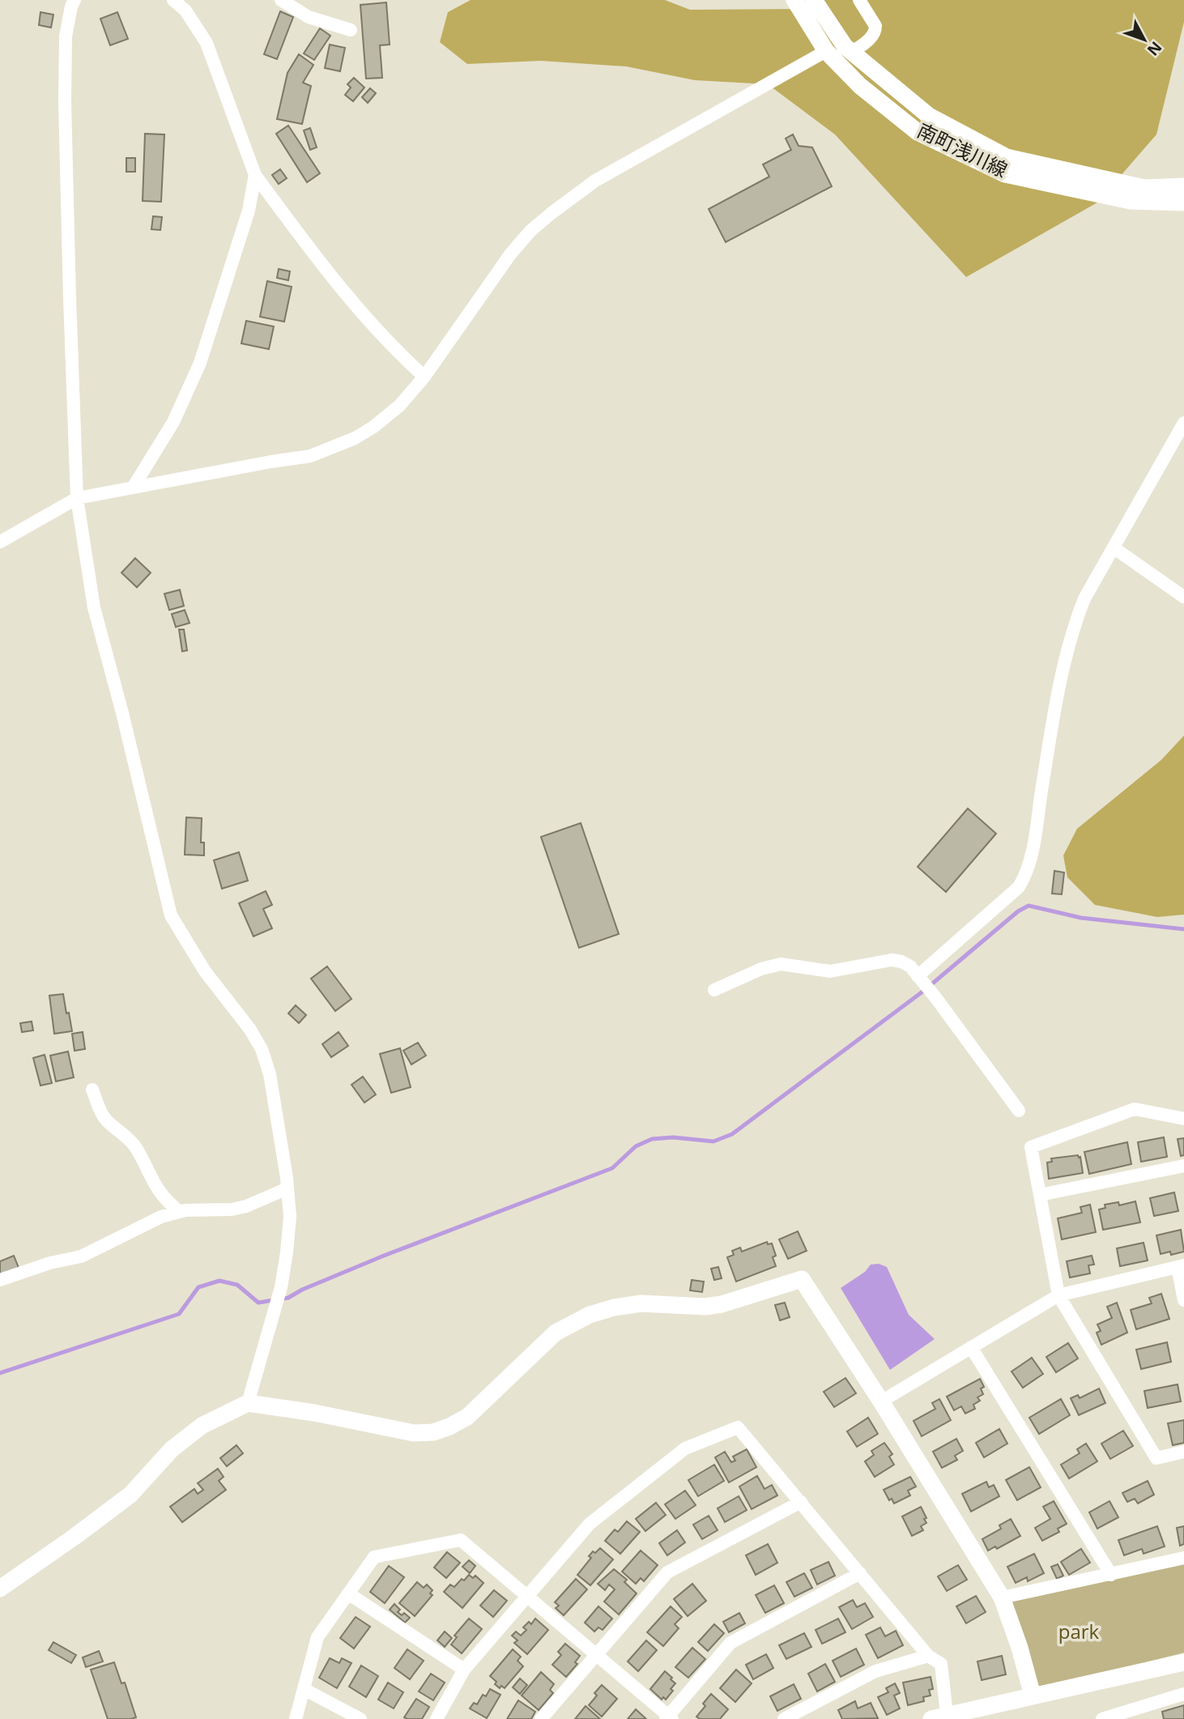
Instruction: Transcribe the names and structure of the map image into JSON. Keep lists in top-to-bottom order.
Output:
{
  "streets": {
    "street": ["南町浅川線"]
  },
  "parks": ["park"],
  "north": "bottom right"
}
